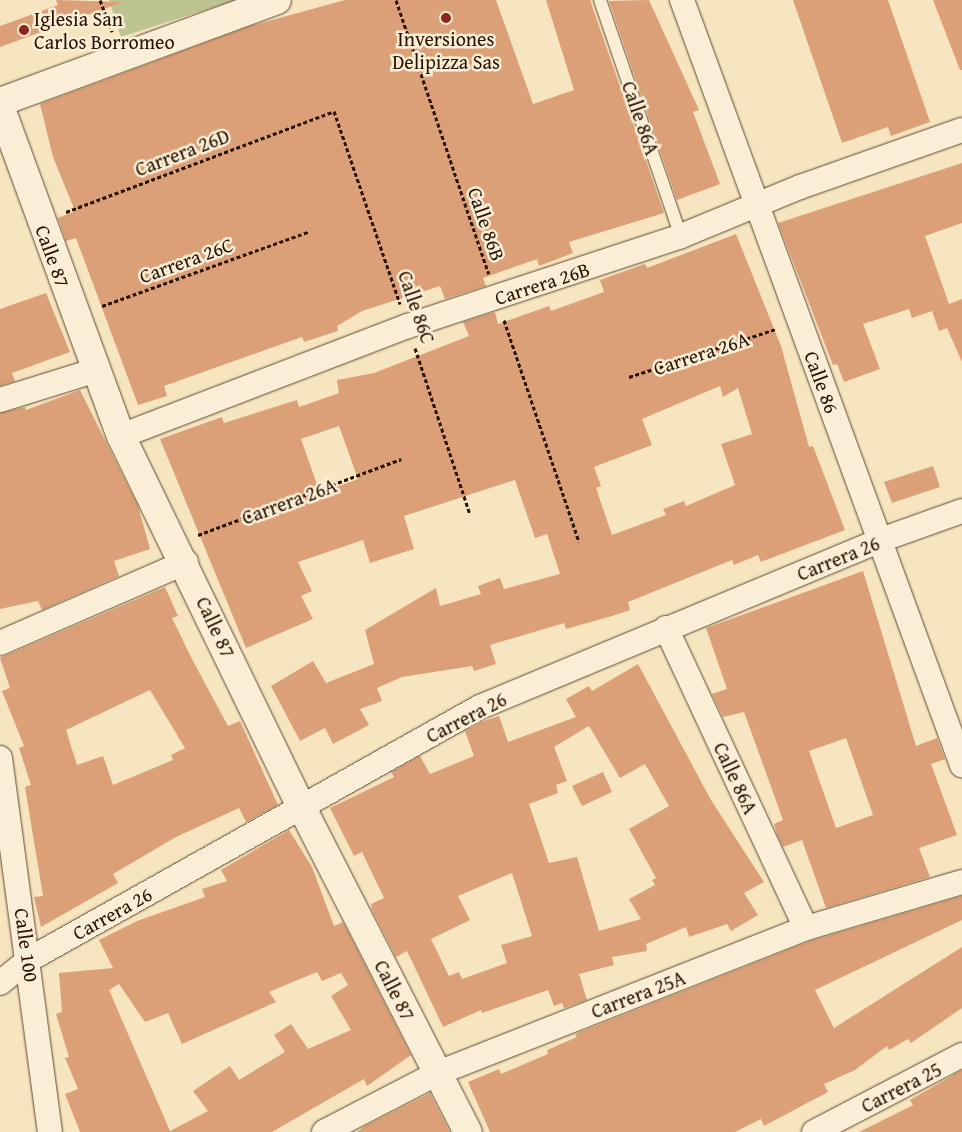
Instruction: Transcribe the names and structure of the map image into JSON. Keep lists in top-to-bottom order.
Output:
{
  "streets": {
    "street": [
      "Calle 86A",
      "Calle 87",
      "Carrera 26B",
      "Calle 86",
      "Carrera 26",
      "Calle 100",
      "Carrera 25A",
      "Carrera 25"
    ],
    "path": [
      "Carrera 26D",
      "Calle 86B",
      "Carrera 26C",
      "Calle 86C",
      "Carrera 26A"
    ]
  },
  "crossings": [
    ["Calle 86A", "Carrera 26B"],
    ["Calle 86A", "Carrera 26"],
    ["Calle 86A", "Carrera 25A"],
    ["Carrera 26D", "Calle 87"],
    ["Carrera 26D", "Calle 86C"],
    ["Calle 86B", "Carrera 26B"],
    ["Calle 87", "Carrera 26C"],
    ["Calle 87", "Carrera 26B"],
    ["Calle 87", "Carrera 26A"],
    ["Calle 87", "Carrera 26"],
    ["Calle 87", "Carrera 25A"],
    ["Carrera 26B", "Calle 86C"],
    ["Carrera 26B", "Calle 86"],
    ["Calle 86", "Carrera 26"],
    ["Carrera 26", "Calle 100"]
  ],
  "places": ["Inversiones Delipizza Sas", "Iglesia San Carlos Borromeo"]
}
